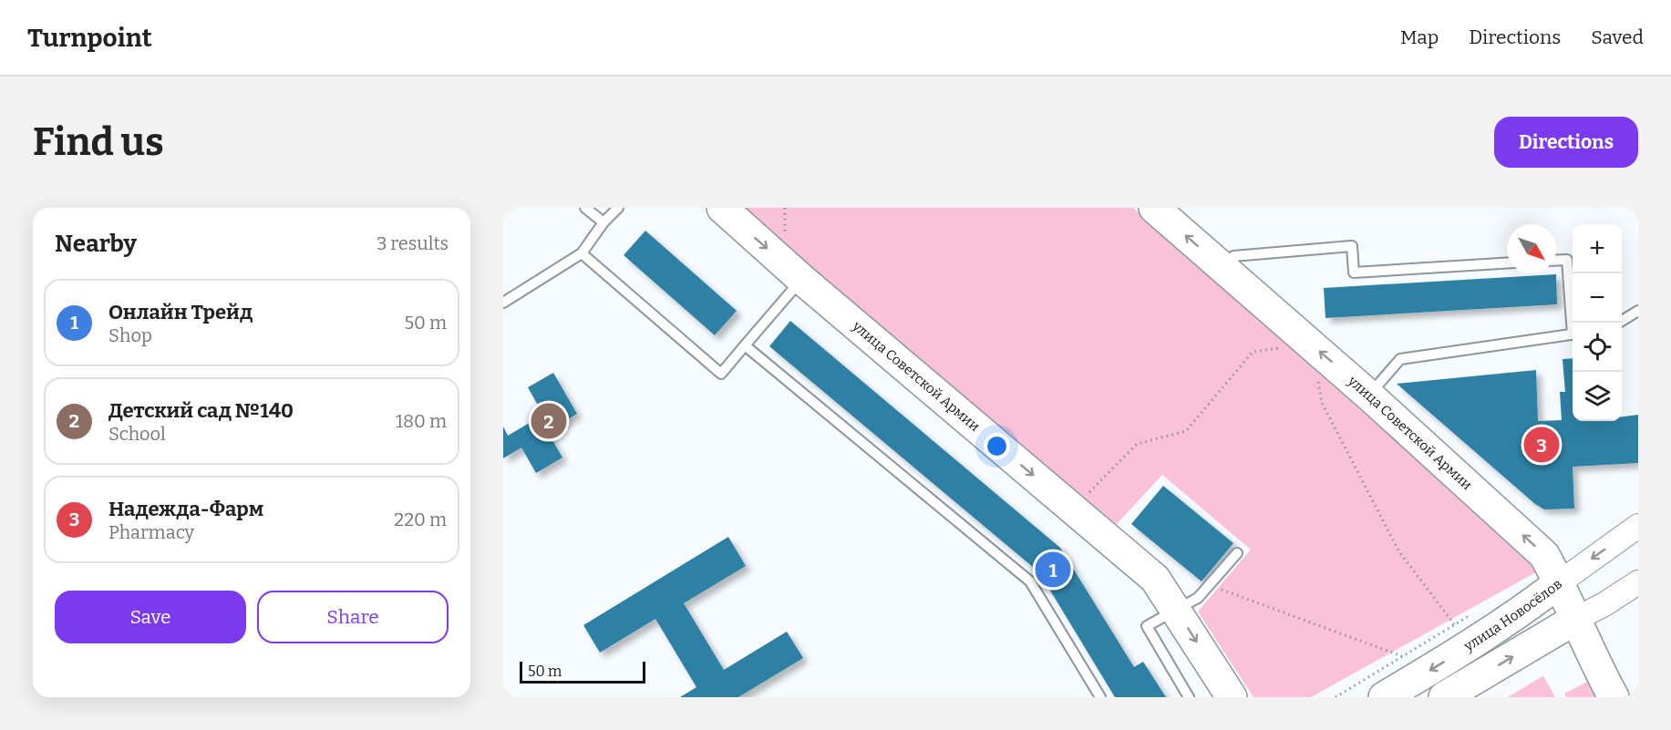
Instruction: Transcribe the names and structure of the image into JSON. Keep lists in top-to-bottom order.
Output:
{
  "streets": {
    "main road": ["улица Советской Армии", "улица Новосёлов"]
  },
  "crossings": [
    ["улица Советской Армии", "улица Новосёлов"]
  ],
  "one_way": ["улица Новосёлов"],
  "scale_bar": "50 m",
  "north": "bottom right",
  "page": {
    "header": "Turnpoint",
    "nav": ["Map", "Directions", "Saved"],
    "buttons": [
      "Directions",
      ["Save", "Share"]
    ],
    "title": "Find us",
    "heading": ["Nearby", "3 results"],
    "map_buttons": ["+", "−"],
    "list": [
      {
        "mark": "1",
        "name": "Онлайн Трейд",
        "note": "Shop",
        "value": "50 m"
      },
      {
        "mark": "2",
        "name": "Детский сад №140",
        "note": "School",
        "value": "180 m"
      },
      {
        "mark": "3",
        "name": "Надежда-Фарм",
        "note": "Pharmacy",
        "value": "220 m"
      }
    ],
    "pins": ["2", "3", "1"],
    "scale": "50 m"
  }
}
